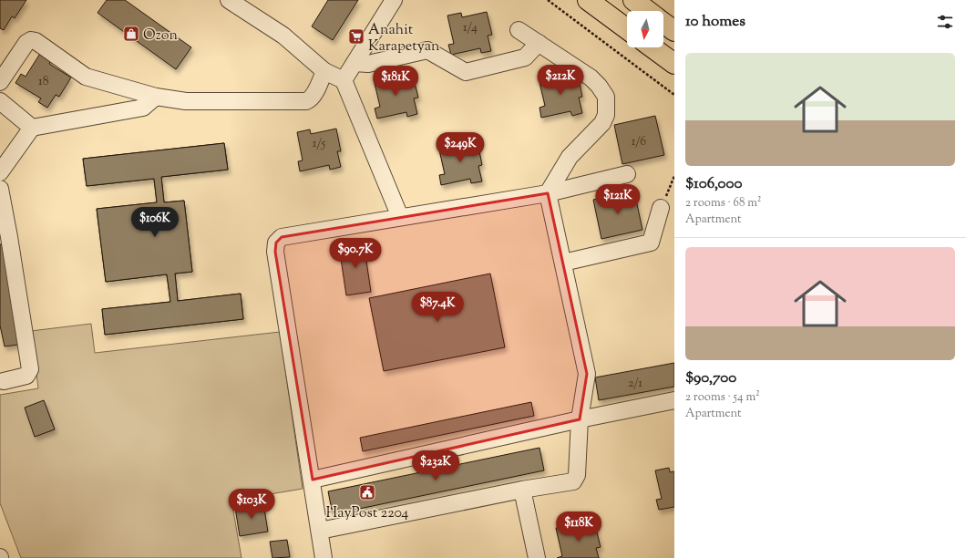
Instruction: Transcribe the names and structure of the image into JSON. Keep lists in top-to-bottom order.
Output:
{
  "places": {
    "shop": ["Ozon"],
    "supermarket": ["Anahit Karapetyan"],
    "public building": ["HayPost 2204"]
  },
  "house_numbers": [
    "1/4",
    "18",
    "1/6",
    "1/5",
    "2/1"
  ],
  "north": "bottom",
  "page": {
    "heading": "10 homes",
    "list": [
      {
        "name": "$106,000",
        "note": "2 rooms · 68 m² · Apartment"
      },
      {
        "name": "$90,700",
        "note": "2 rooms · 54 m² · Apartment"
      }
    ],
    "price": [
      "$212K",
      "$181K",
      "$249K",
      "$121K",
      "$106K",
      "$90.7K",
      "$87.4K",
      "$232K",
      "$103K",
      "$118K"
    ]
  }
}
